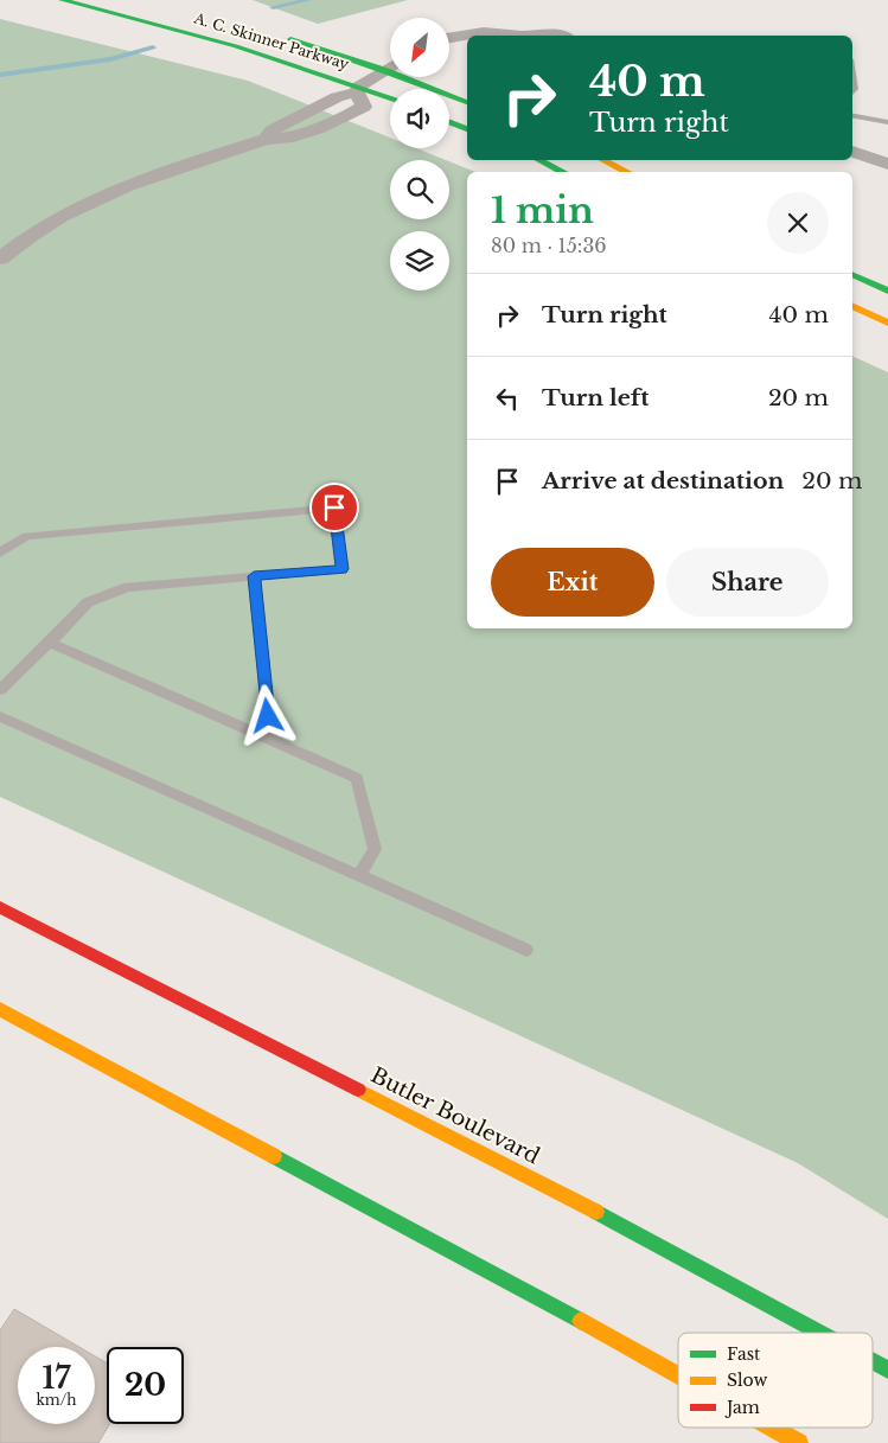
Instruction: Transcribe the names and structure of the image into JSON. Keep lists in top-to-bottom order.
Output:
{
  "streets": {
    "main road": ["A. C. Skinner Parkway", "Butler Boulevard"]
  },
  "legend": ["Fast", "Slow", "Jam"],
  "north": "bottom left",
  "page": {
    "turn": ["40 m", "Turn right"],
    "heading": ["1 min", "80 m · 15:36"],
    "list": [
      {
        "name": "Turn right",
        "value": "40 m"
      },
      {
        "name": "Turn left",
        "value": "20 m"
      },
      {
        "name": "Arrive at destination",
        "value": "20 m"
      }
    ],
    "buttons": ["Exit", "Share"],
    "speed": "17 km/h",
    "limit": "20"
  }
}
